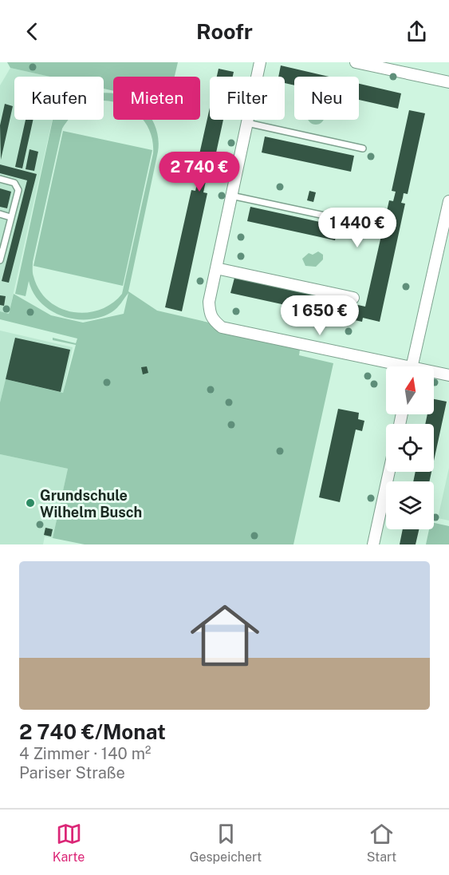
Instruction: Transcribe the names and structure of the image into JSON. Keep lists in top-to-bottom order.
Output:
{
  "places": ["Grundschule Wilhelm Busch"],
  "north": "top",
  "page": {
    "header": "Roofr",
    "chip": [
      "Kaufen",
      "Mieten",
      "Filter",
      "Neu"
    ],
    "price": ["2 740 €", "1 440 €", "1 650 €"],
    "list": [
      {
        "name": "2 740 €/Monat",
        "note": "4 Zimmer · 140 m² · Pariser Straße"
      }
    ],
    "tabs": ["Karte", "Gespeichert", "Start"]
  }
}
